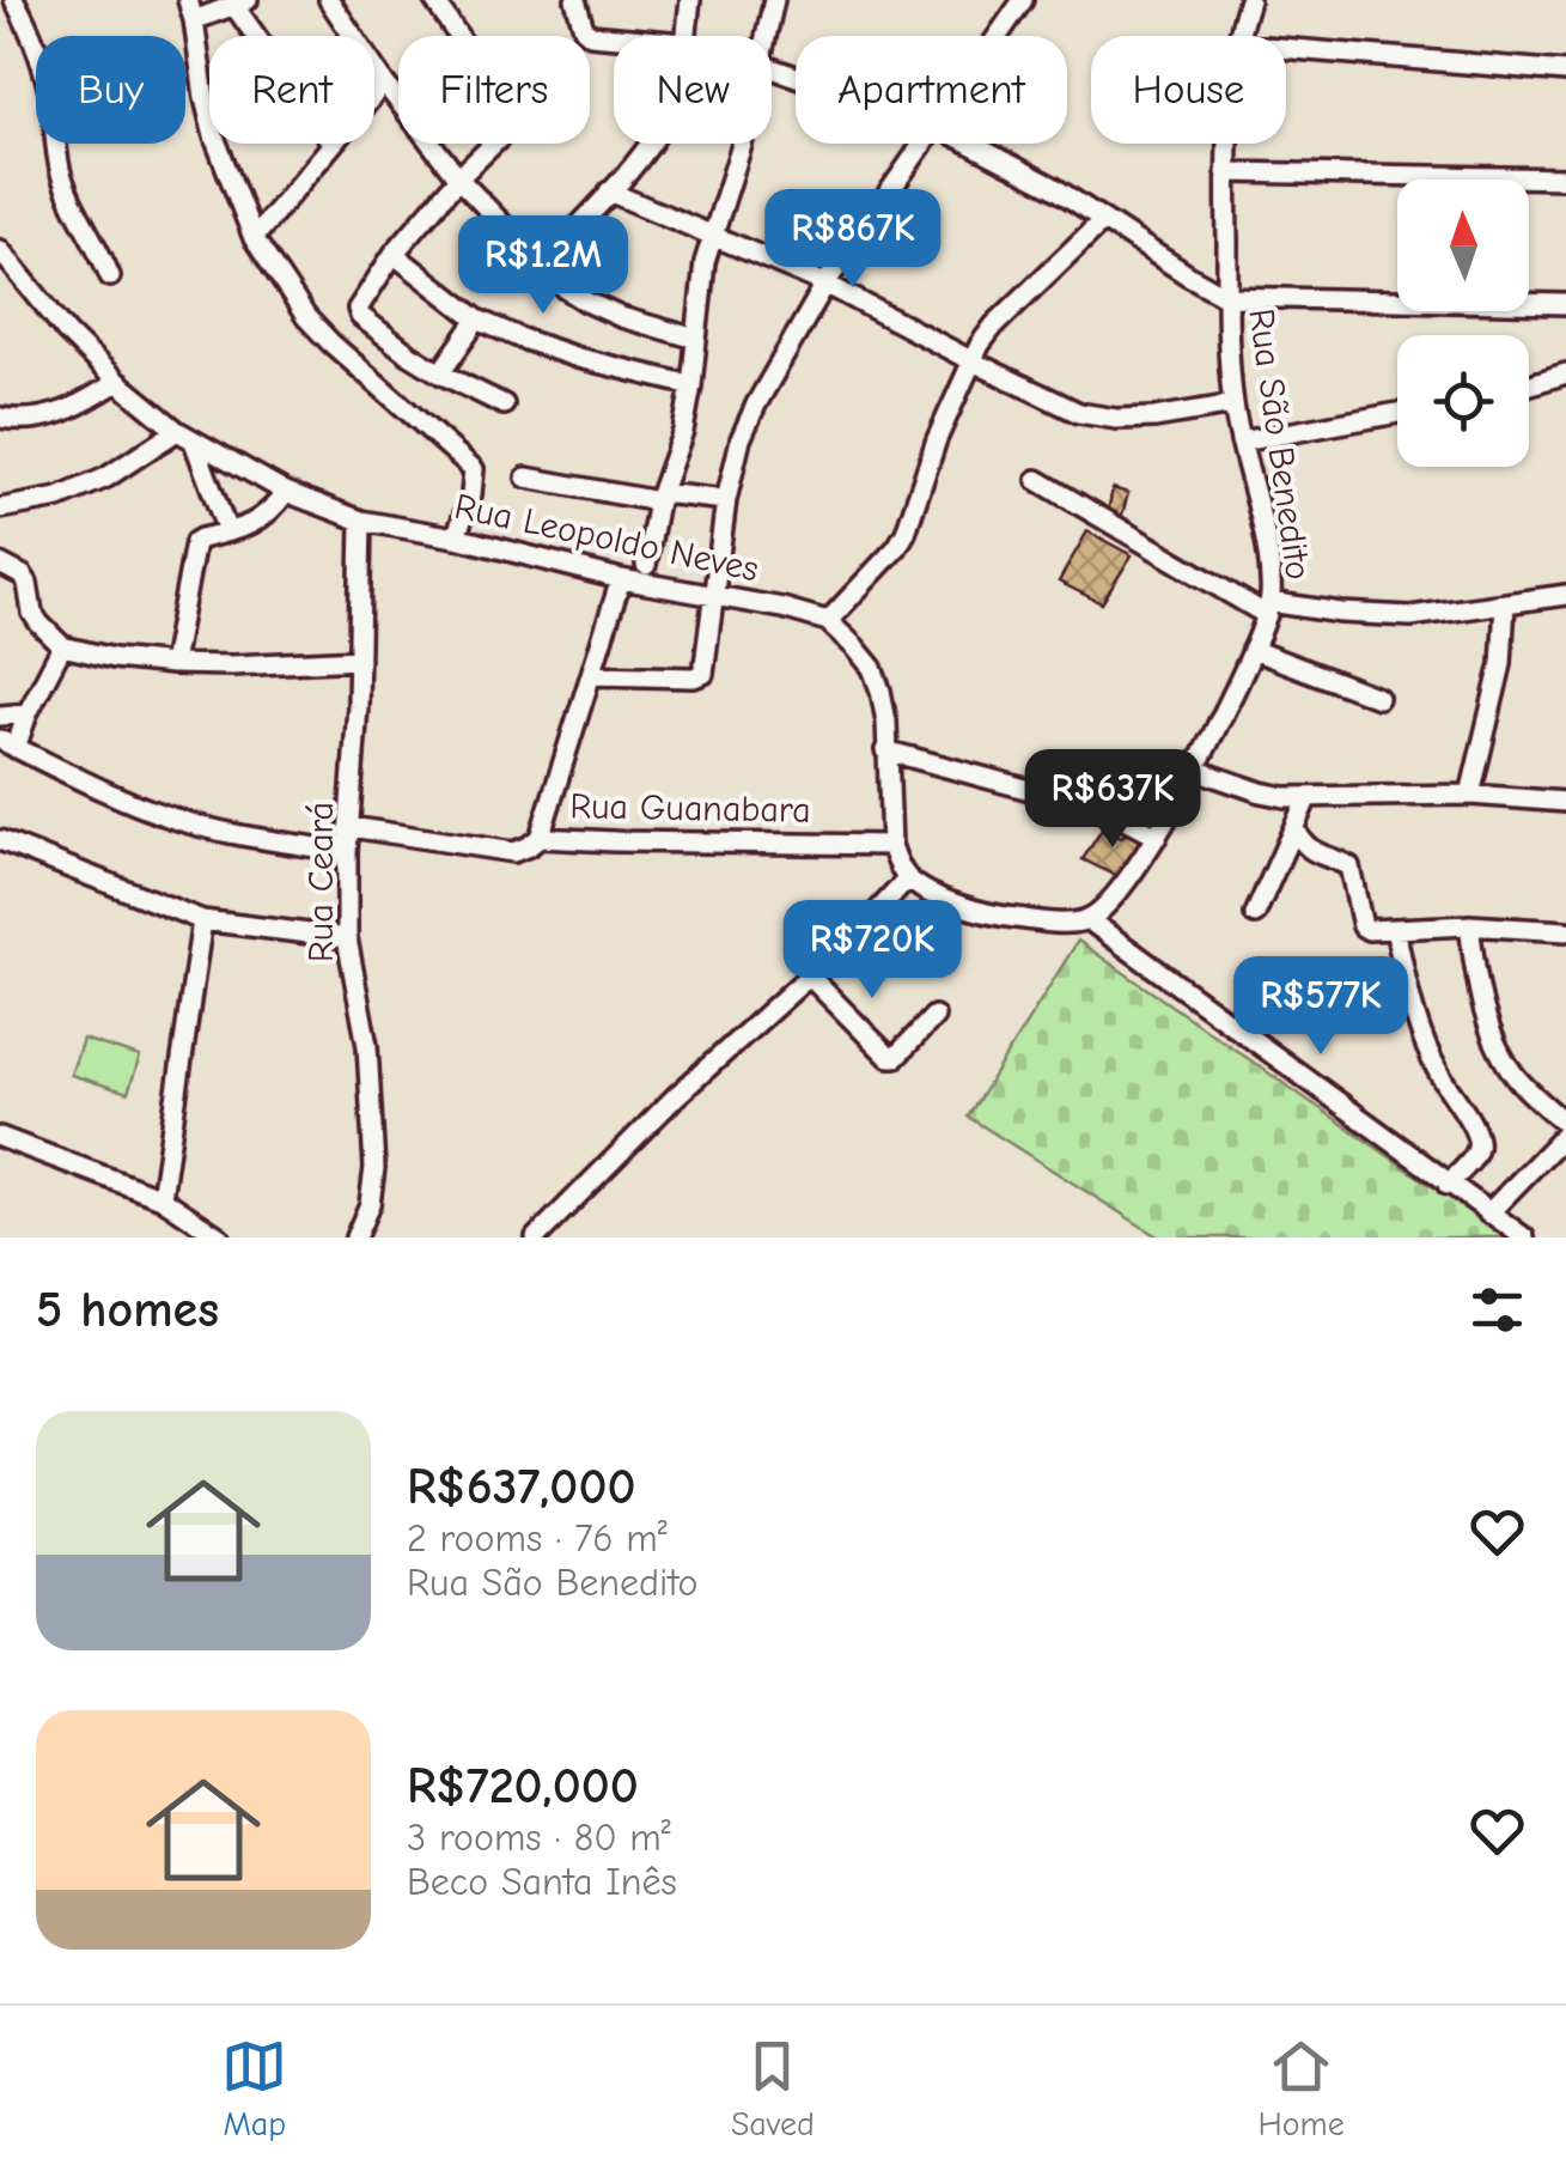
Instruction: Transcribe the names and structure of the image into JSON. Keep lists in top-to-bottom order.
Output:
{
  "streets": {
    "street": [
      "Rua São Benedito",
      "Rua Leopoldo Neves",
      "Rua Guanabara",
      "Rua Ceará"
    ]
  },
  "crossings": [
    ["Rua Leopoldo Neves", "Rua Ceará"],
    ["Rua Guanabara", "Rua Ceará"]
  ],
  "north": "top",
  "page": {
    "chip": [
      "Buy",
      "Rent",
      "Filters",
      "New",
      "Apartment",
      "House"
    ],
    "price": [
      "R$867K",
      "R$1.2M",
      "R$637K",
      "R$720K",
      "R$577K"
    ],
    "heading": "5 homes",
    "list": [
      {
        "name": "R$637,000",
        "note": "2 rooms · 76 m² · Rua São Benedito"
      },
      {
        "name": "R$720,000",
        "note": "3 rooms · 80 m² · Beco Santa Inês"
      }
    ],
    "tabs": ["Map", "Saved", "Home"]
  }
}
